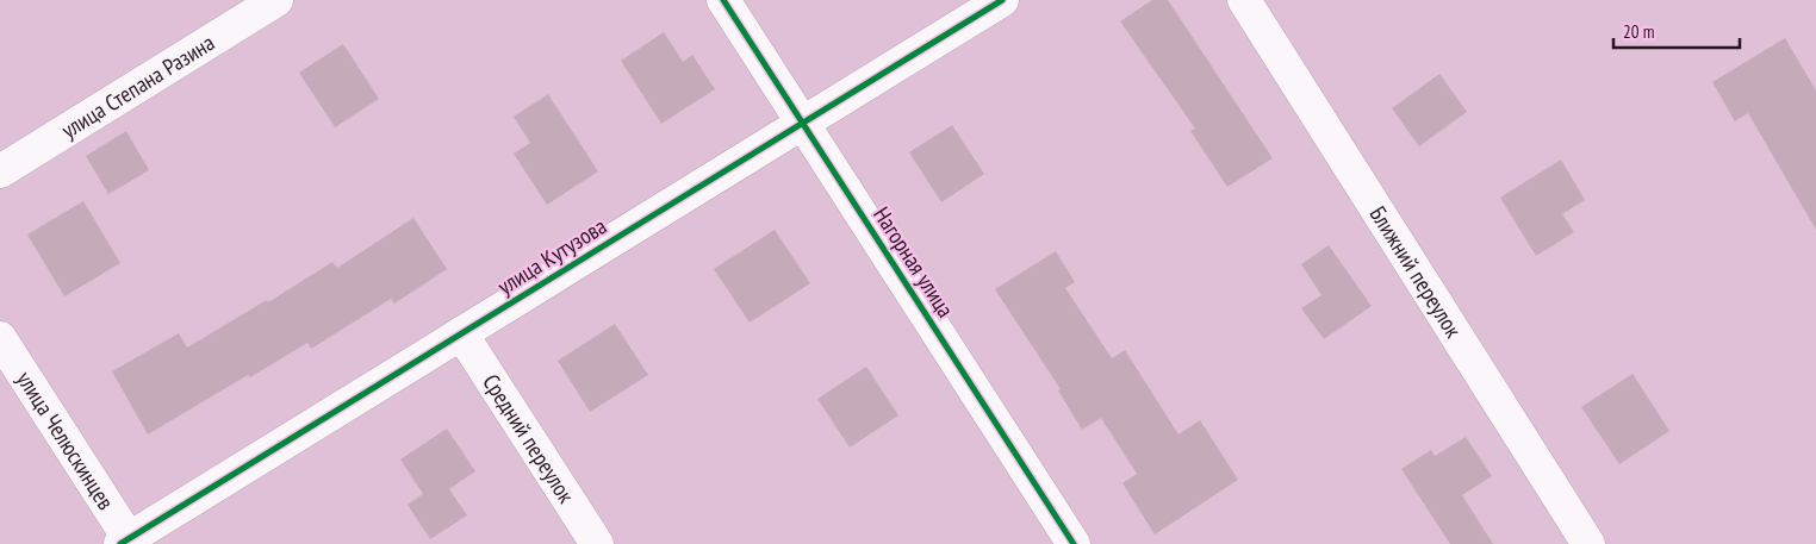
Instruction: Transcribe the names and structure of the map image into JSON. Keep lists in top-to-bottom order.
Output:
{
  "streets": {
    "street": [
      "улица Степана Разина",
      "улица Кутузова",
      "Нагорная улица",
      "Ближний переулок",
      "Средний переулок",
      "улица Челюскинцев"
    ]
  },
  "crossings": [
    ["улица Кутузова", "Нагорная улица"],
    ["улица Кутузова", "Средний переулок"],
    ["улица Кутузова", "улица Челюскинцев"]
  ],
  "scale_bar": "20 m"
}
